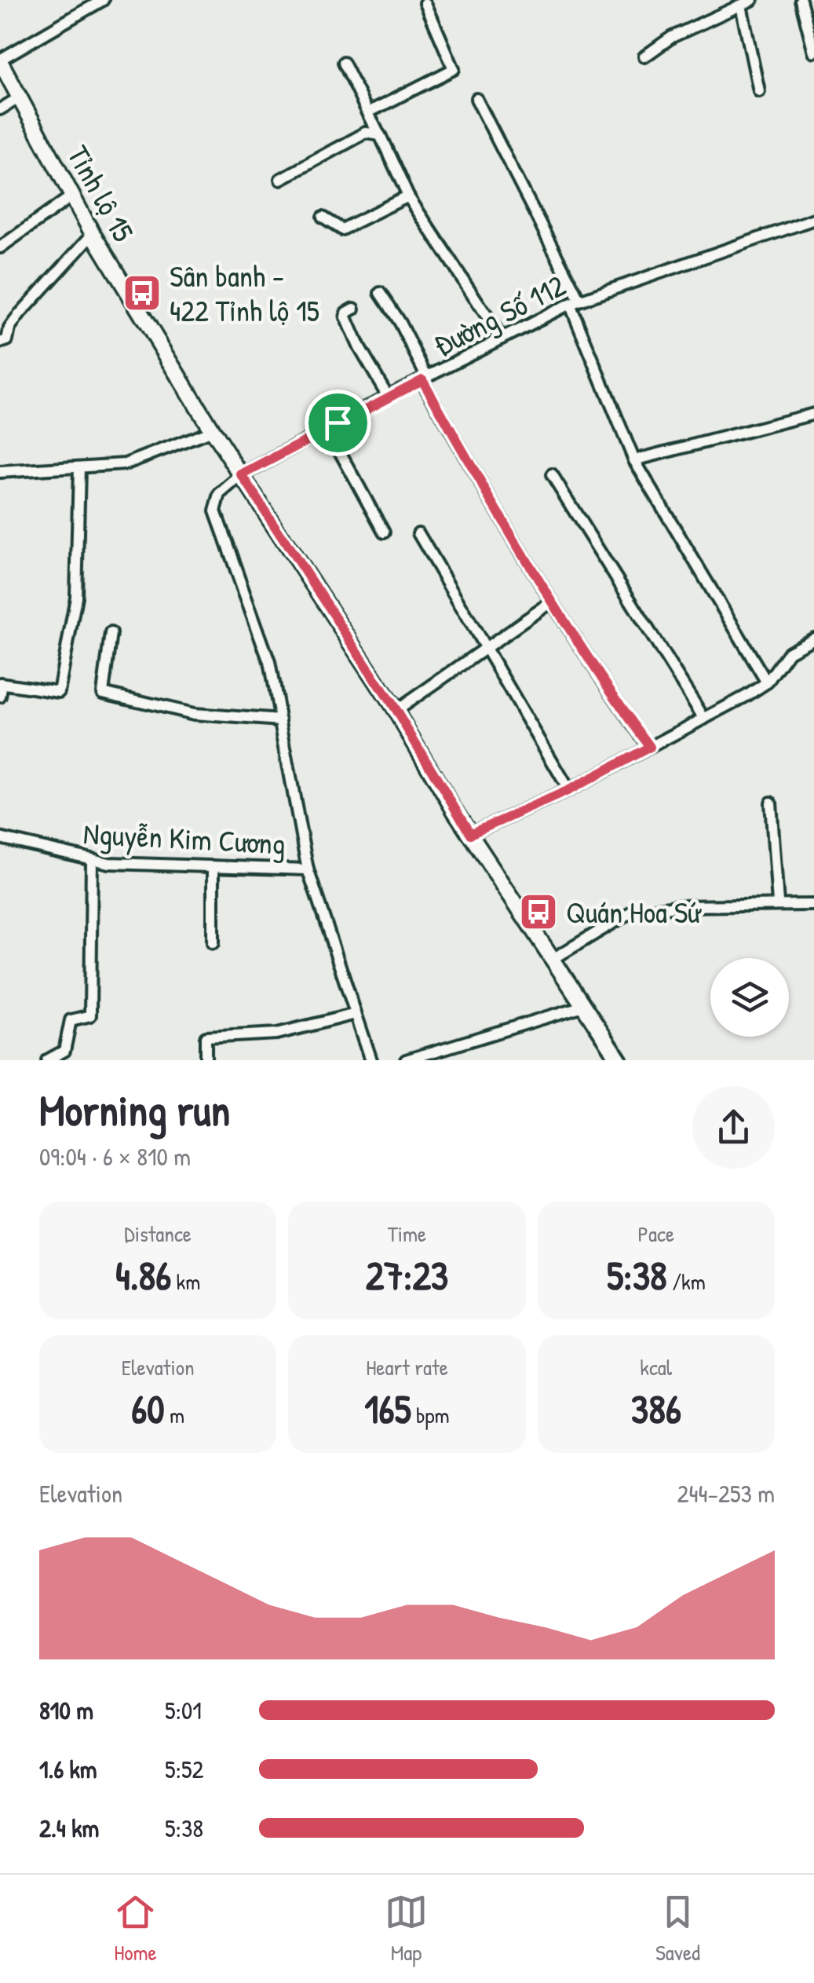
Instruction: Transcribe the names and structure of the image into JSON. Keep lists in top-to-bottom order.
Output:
{
  "streets": {
    "main road": ["Tỉnh lộ 15"],
    "street": ["Đường Số 112", "Nguyễn Kim Cương"]
  },
  "crossings": [
    ["Tỉnh lộ 15", "Đường Số 112"],
    ["Đường Số 112", "Nguyễn Kim Cương"]
  ],
  "places": {
    "bus stop": ["Sân banh - 422 Tỉnh lộ 15", "Quán Hoa Sứ"]
  },
  "page": {
    "heading": ["Morning run", "09:04 · 6 × 810 m"],
    "stats": [
      ["Distance", "4.86 km"],
      ["Time", "27:23"],
      ["Pace", "5:38 /km"],
      ["Elevation", "60 m"],
      ["Heart rate", "165 bpm"],
      ["kcal", "386"]
    ],
    "chart": ["Elevation", "244–253 m"],
    "list": [
      {
        "name": "810 m",
        "note": "5:01"
      },
      {
        "name": "1.6 km",
        "note": "5:52"
      },
      {
        "name": "2.4 km",
        "note": "5:38"
      }
    ],
    "tabs": ["Home", "Map", "Saved"]
  }
}
